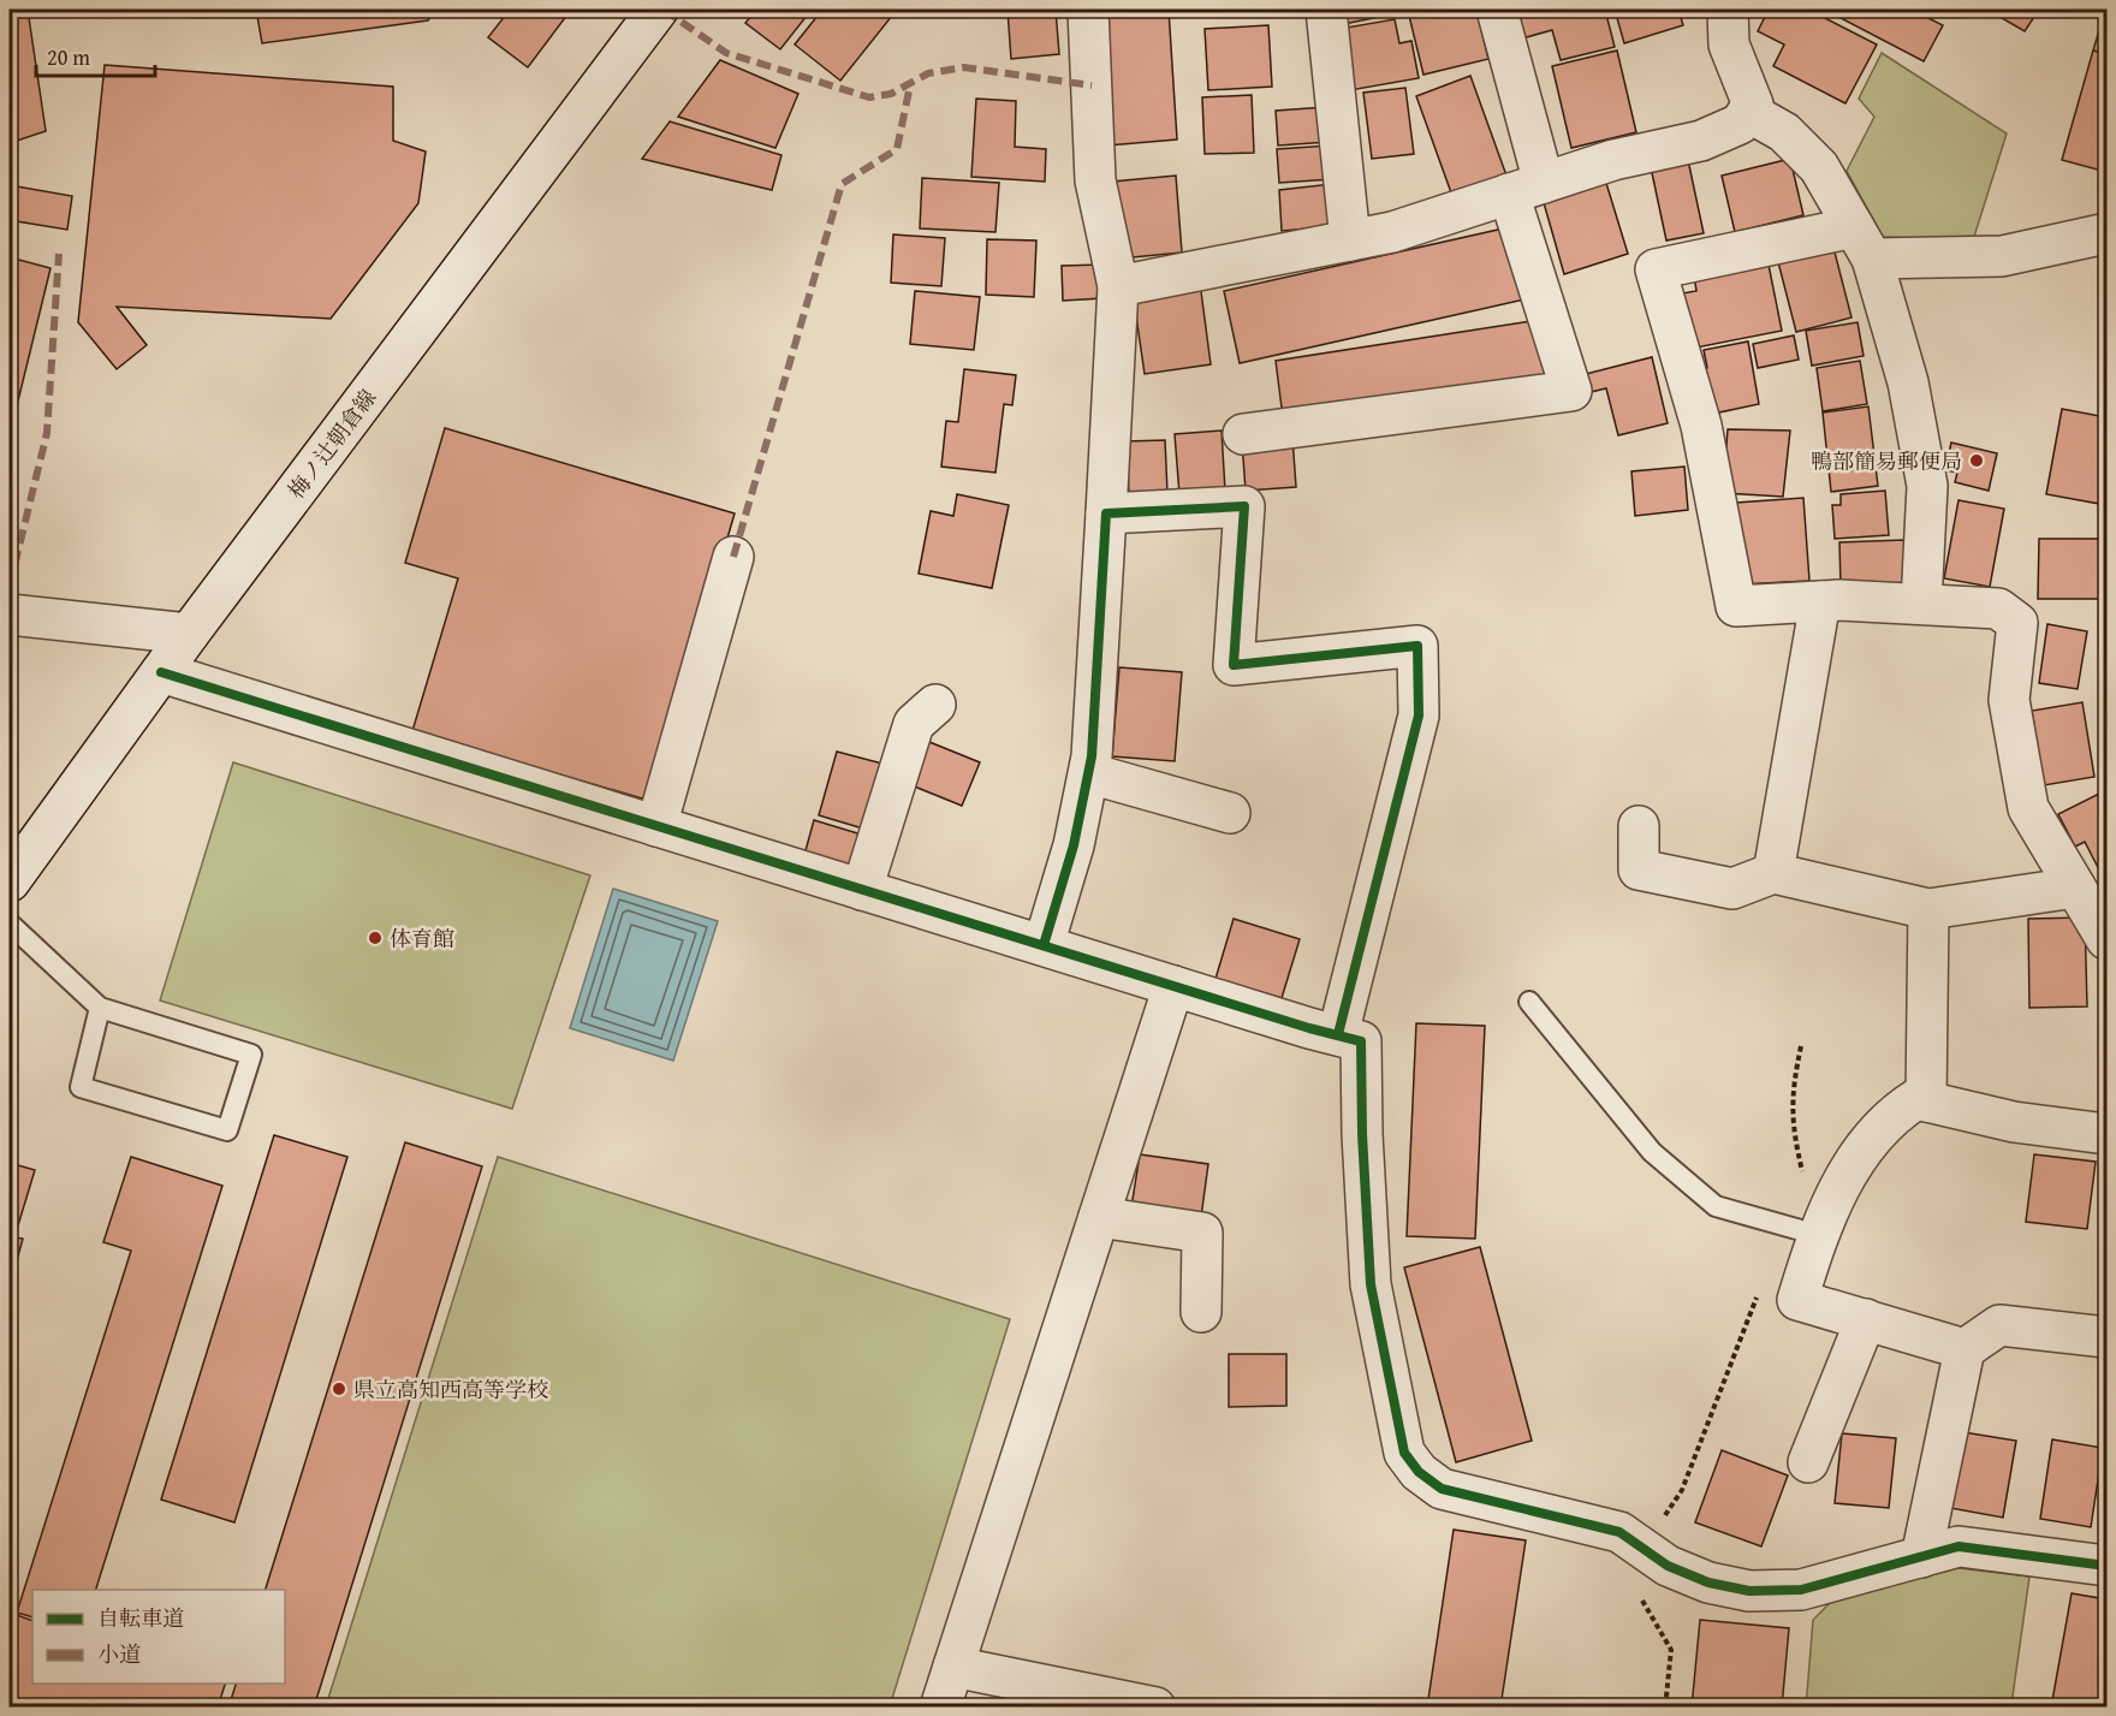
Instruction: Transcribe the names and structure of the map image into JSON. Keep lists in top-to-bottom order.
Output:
{
  "streets": {
    "street": ["梅ノ辻朝倉線"]
  },
  "places": ["鴨部簡易郵便局", "体育館", "県立高知西高等学校"],
  "legend": ["自転車道", "小道"],
  "scale_bar": "20 m"
}
